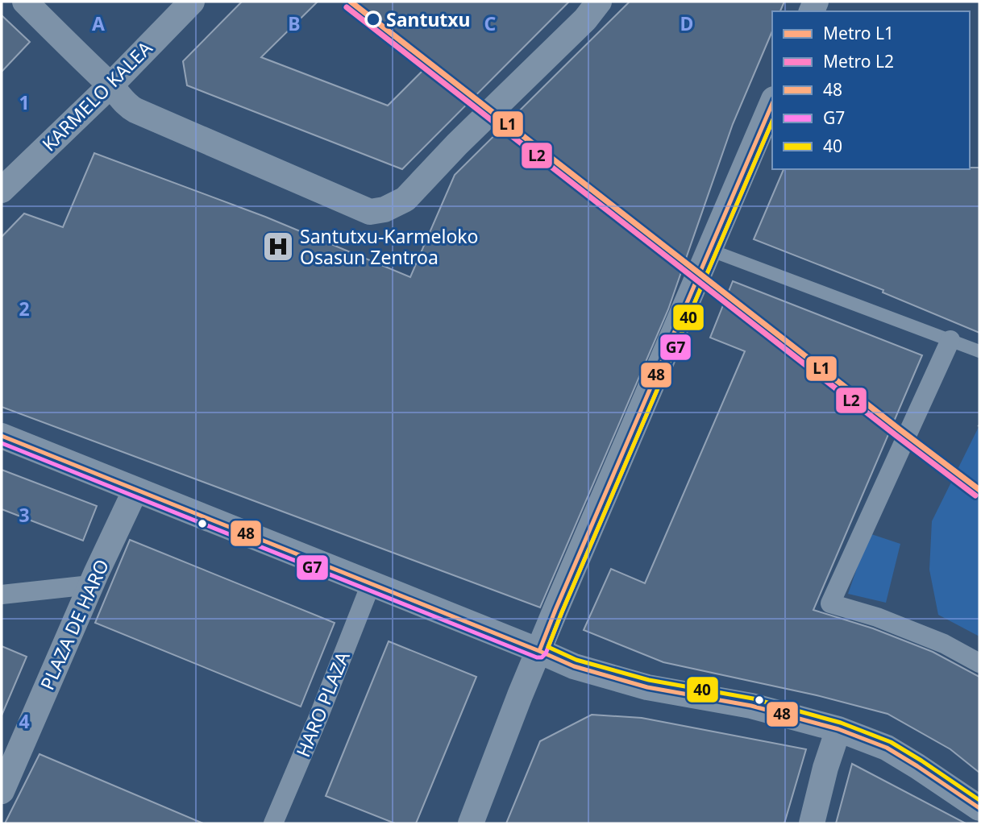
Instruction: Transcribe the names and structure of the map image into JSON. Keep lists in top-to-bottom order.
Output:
{
  "streets": {
    "street": ["KARMELO KALEA", "PLAZA DE HARO", "HARO PLAZA"]
  },
  "places": {
    "other": ["Santutxu"],
    "hospital": ["Santutxu-Karmeloko Osasun Zentroa"]
  },
  "lines": [
    "metro line L1",
    "metro line L2",
    "transit line 48",
    "transit line G7",
    "transit line 40"
  ],
  "legend": [
    "Metro L1",
    "Metro L2",
    "48",
    "G7",
    "40"
  ],
  "grid": {
    "columns": [
      "A",
      "B",
      "C",
      "D"
    ],
    "rows": [
      "1",
      "2",
      "3",
      "4"
    ]
  }
}
